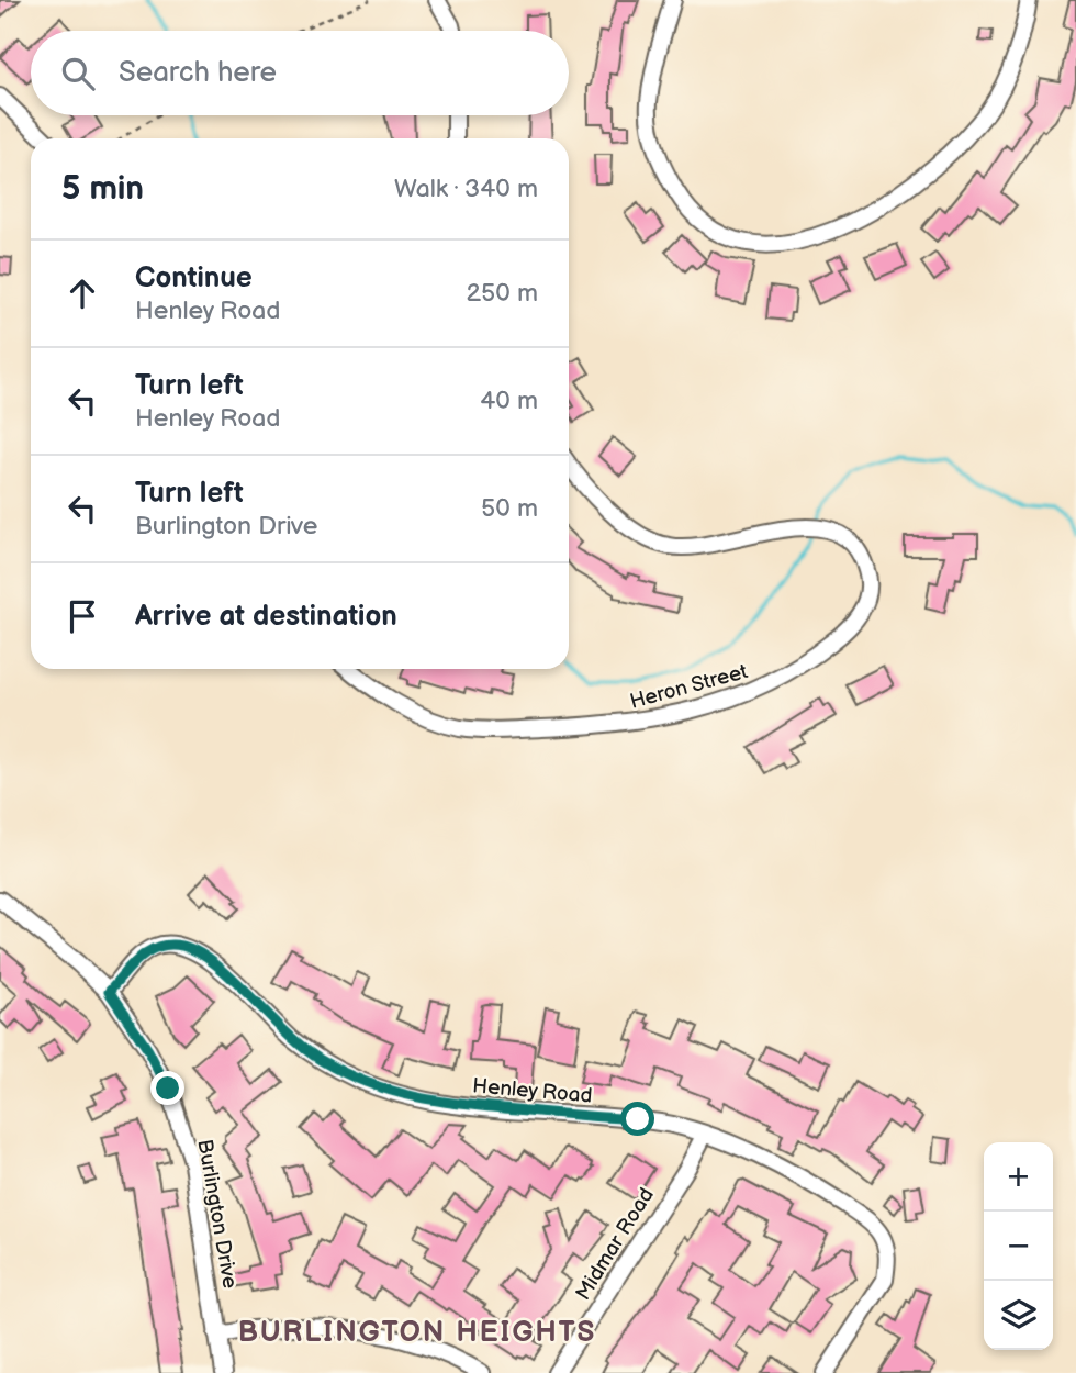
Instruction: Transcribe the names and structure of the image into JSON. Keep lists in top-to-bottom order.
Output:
{
  "streets": {
    "street": [
      "Heron Street",
      "Henley Road",
      "Burlington Drive",
      "Midmar Road"
    ]
  },
  "crossings": [
    ["Henley Road", "Burlington Drive"],
    ["Henley Road", "Midmar Road"]
  ],
  "districts": ["BURLINGTON HEIGHTS"],
  "page": {
    "search": "Search here",
    "heading": ["5 min", "Walk · 340 m"],
    "list": [
      ["Continue", "Henley Road", "250 m"],
      ["Turn left", "Henley Road", "40 m"],
      ["Turn left", "Burlington Drive", "50 m"],
      "Arrive at destination"
    ],
    "map_buttons": ["+", "−"]
  }
}
